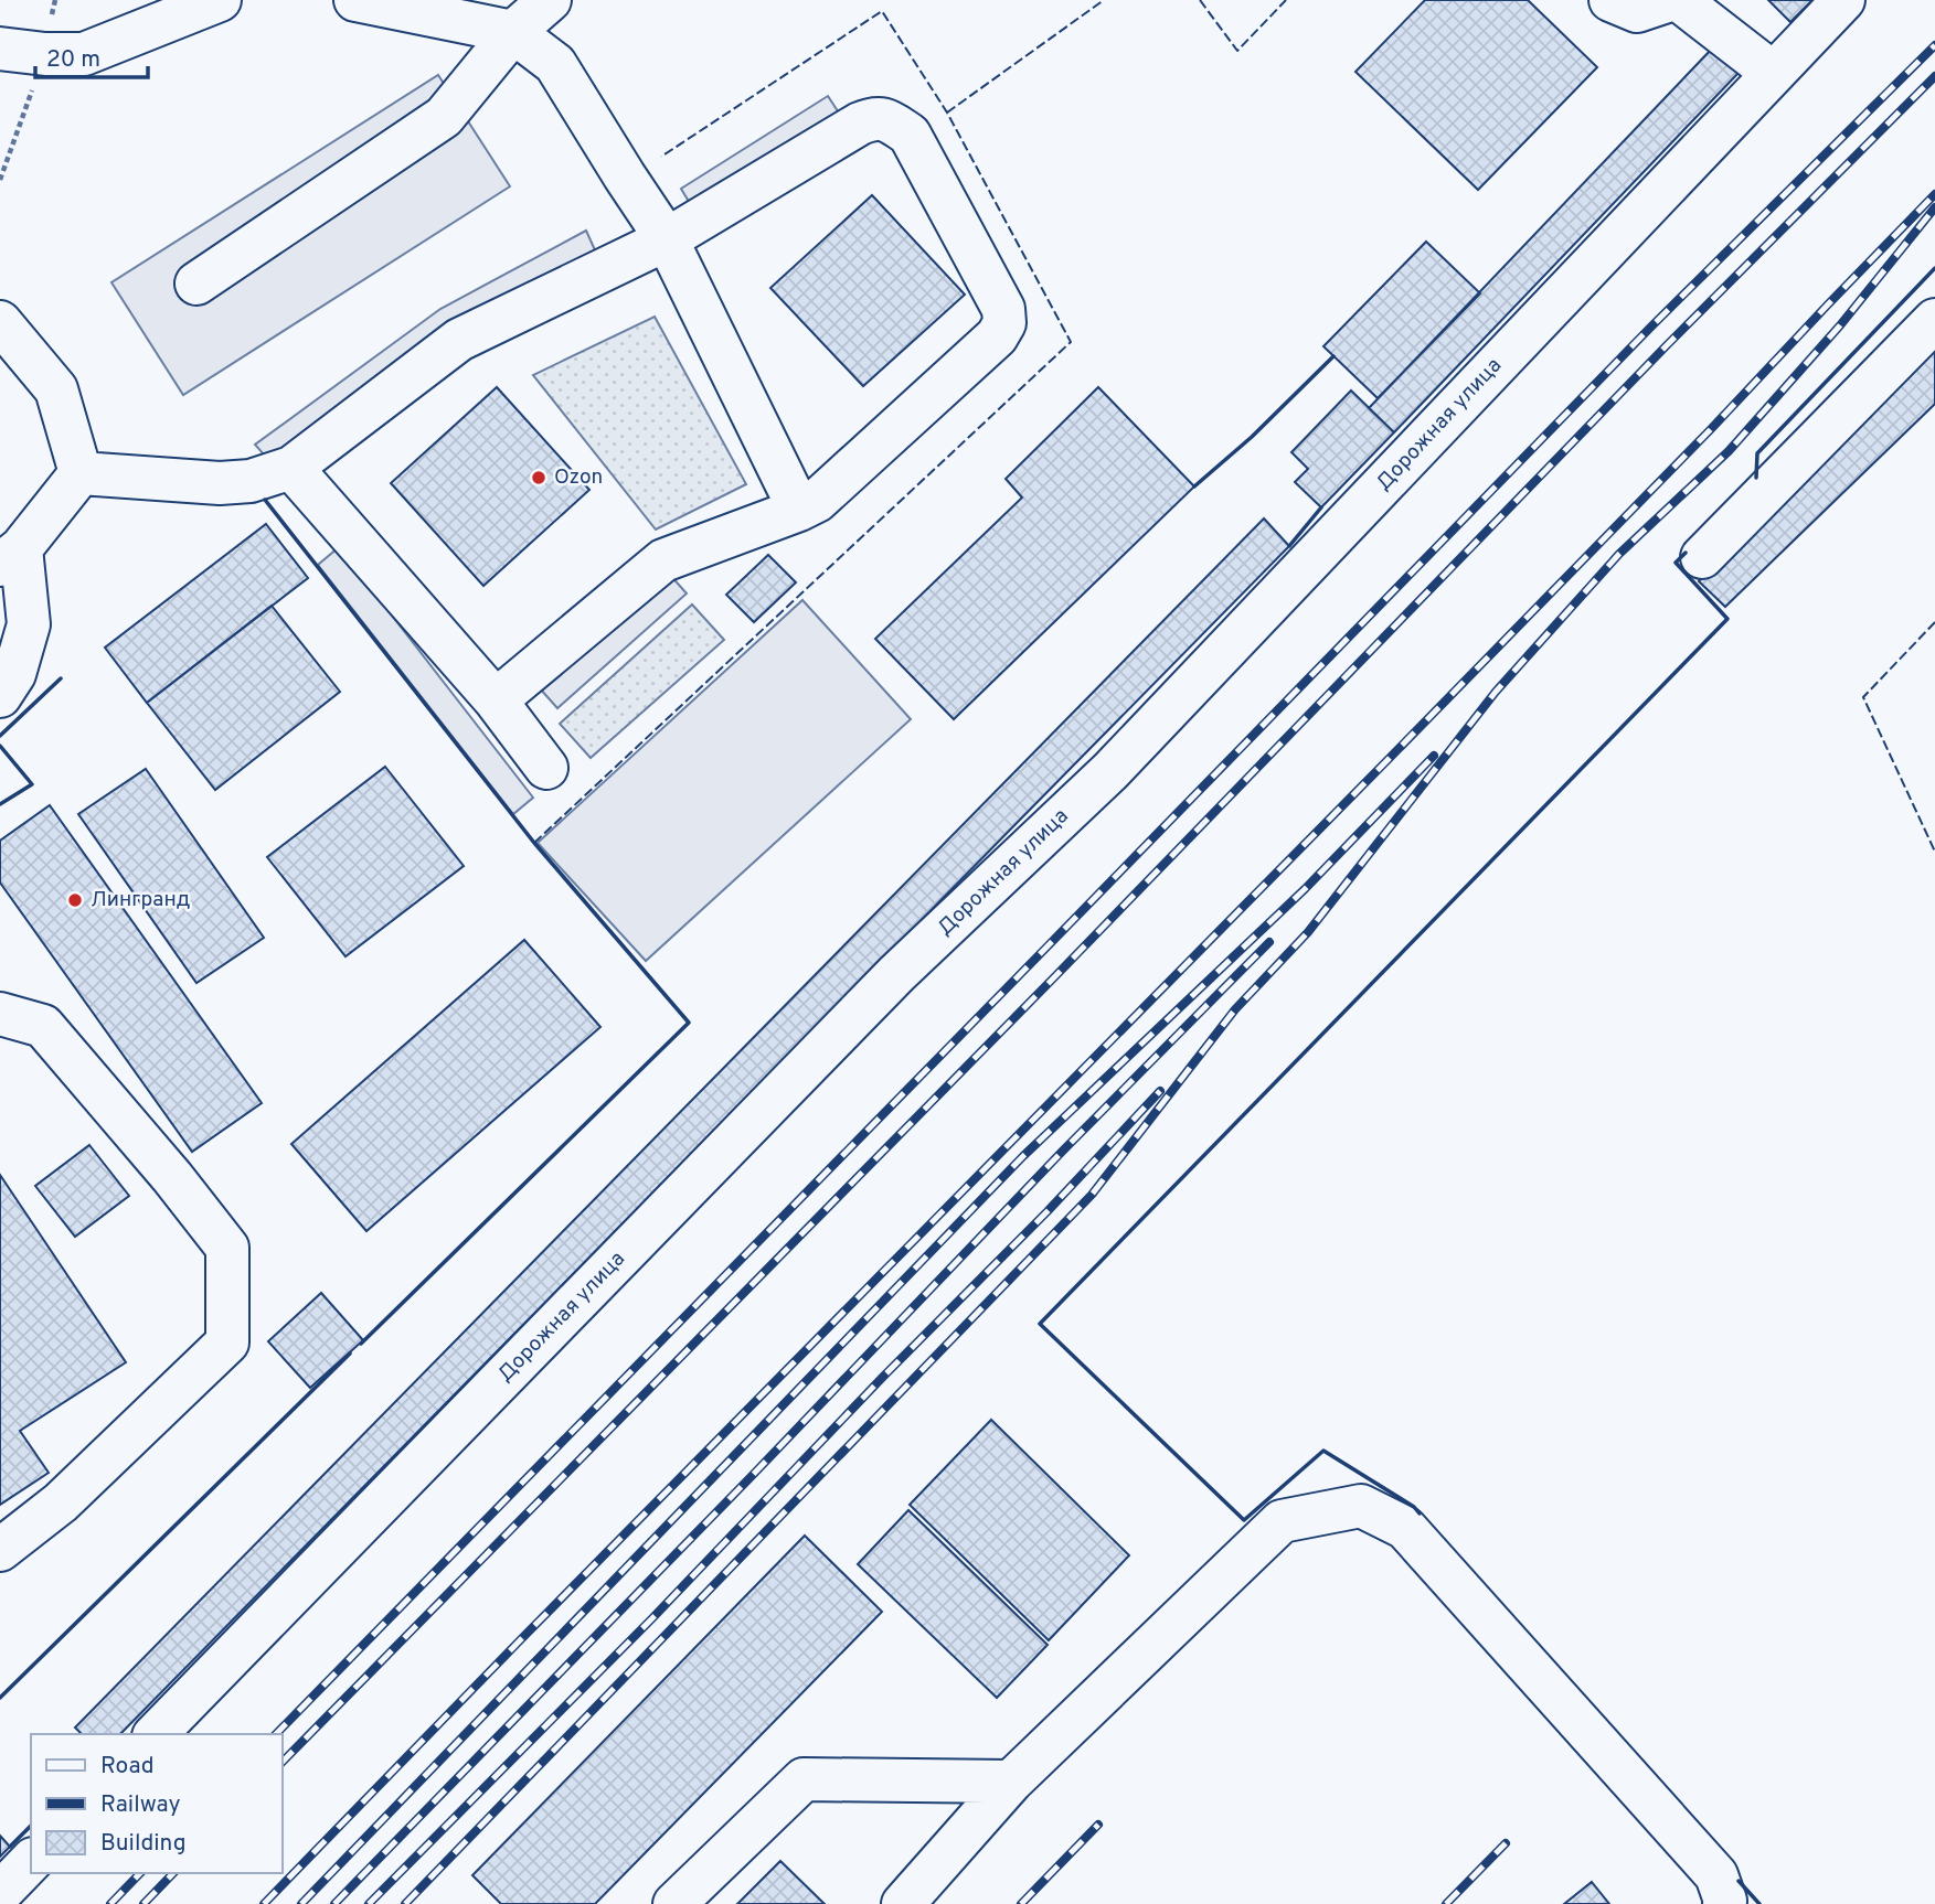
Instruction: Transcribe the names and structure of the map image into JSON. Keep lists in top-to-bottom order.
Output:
{
  "streets": {
    "street": ["Дорожная улица"]
  },
  "places": ["Ozon", "Лингранд"],
  "legend": ["Road", "Railway", "Building"],
  "scale_bar": "20 m"
}
